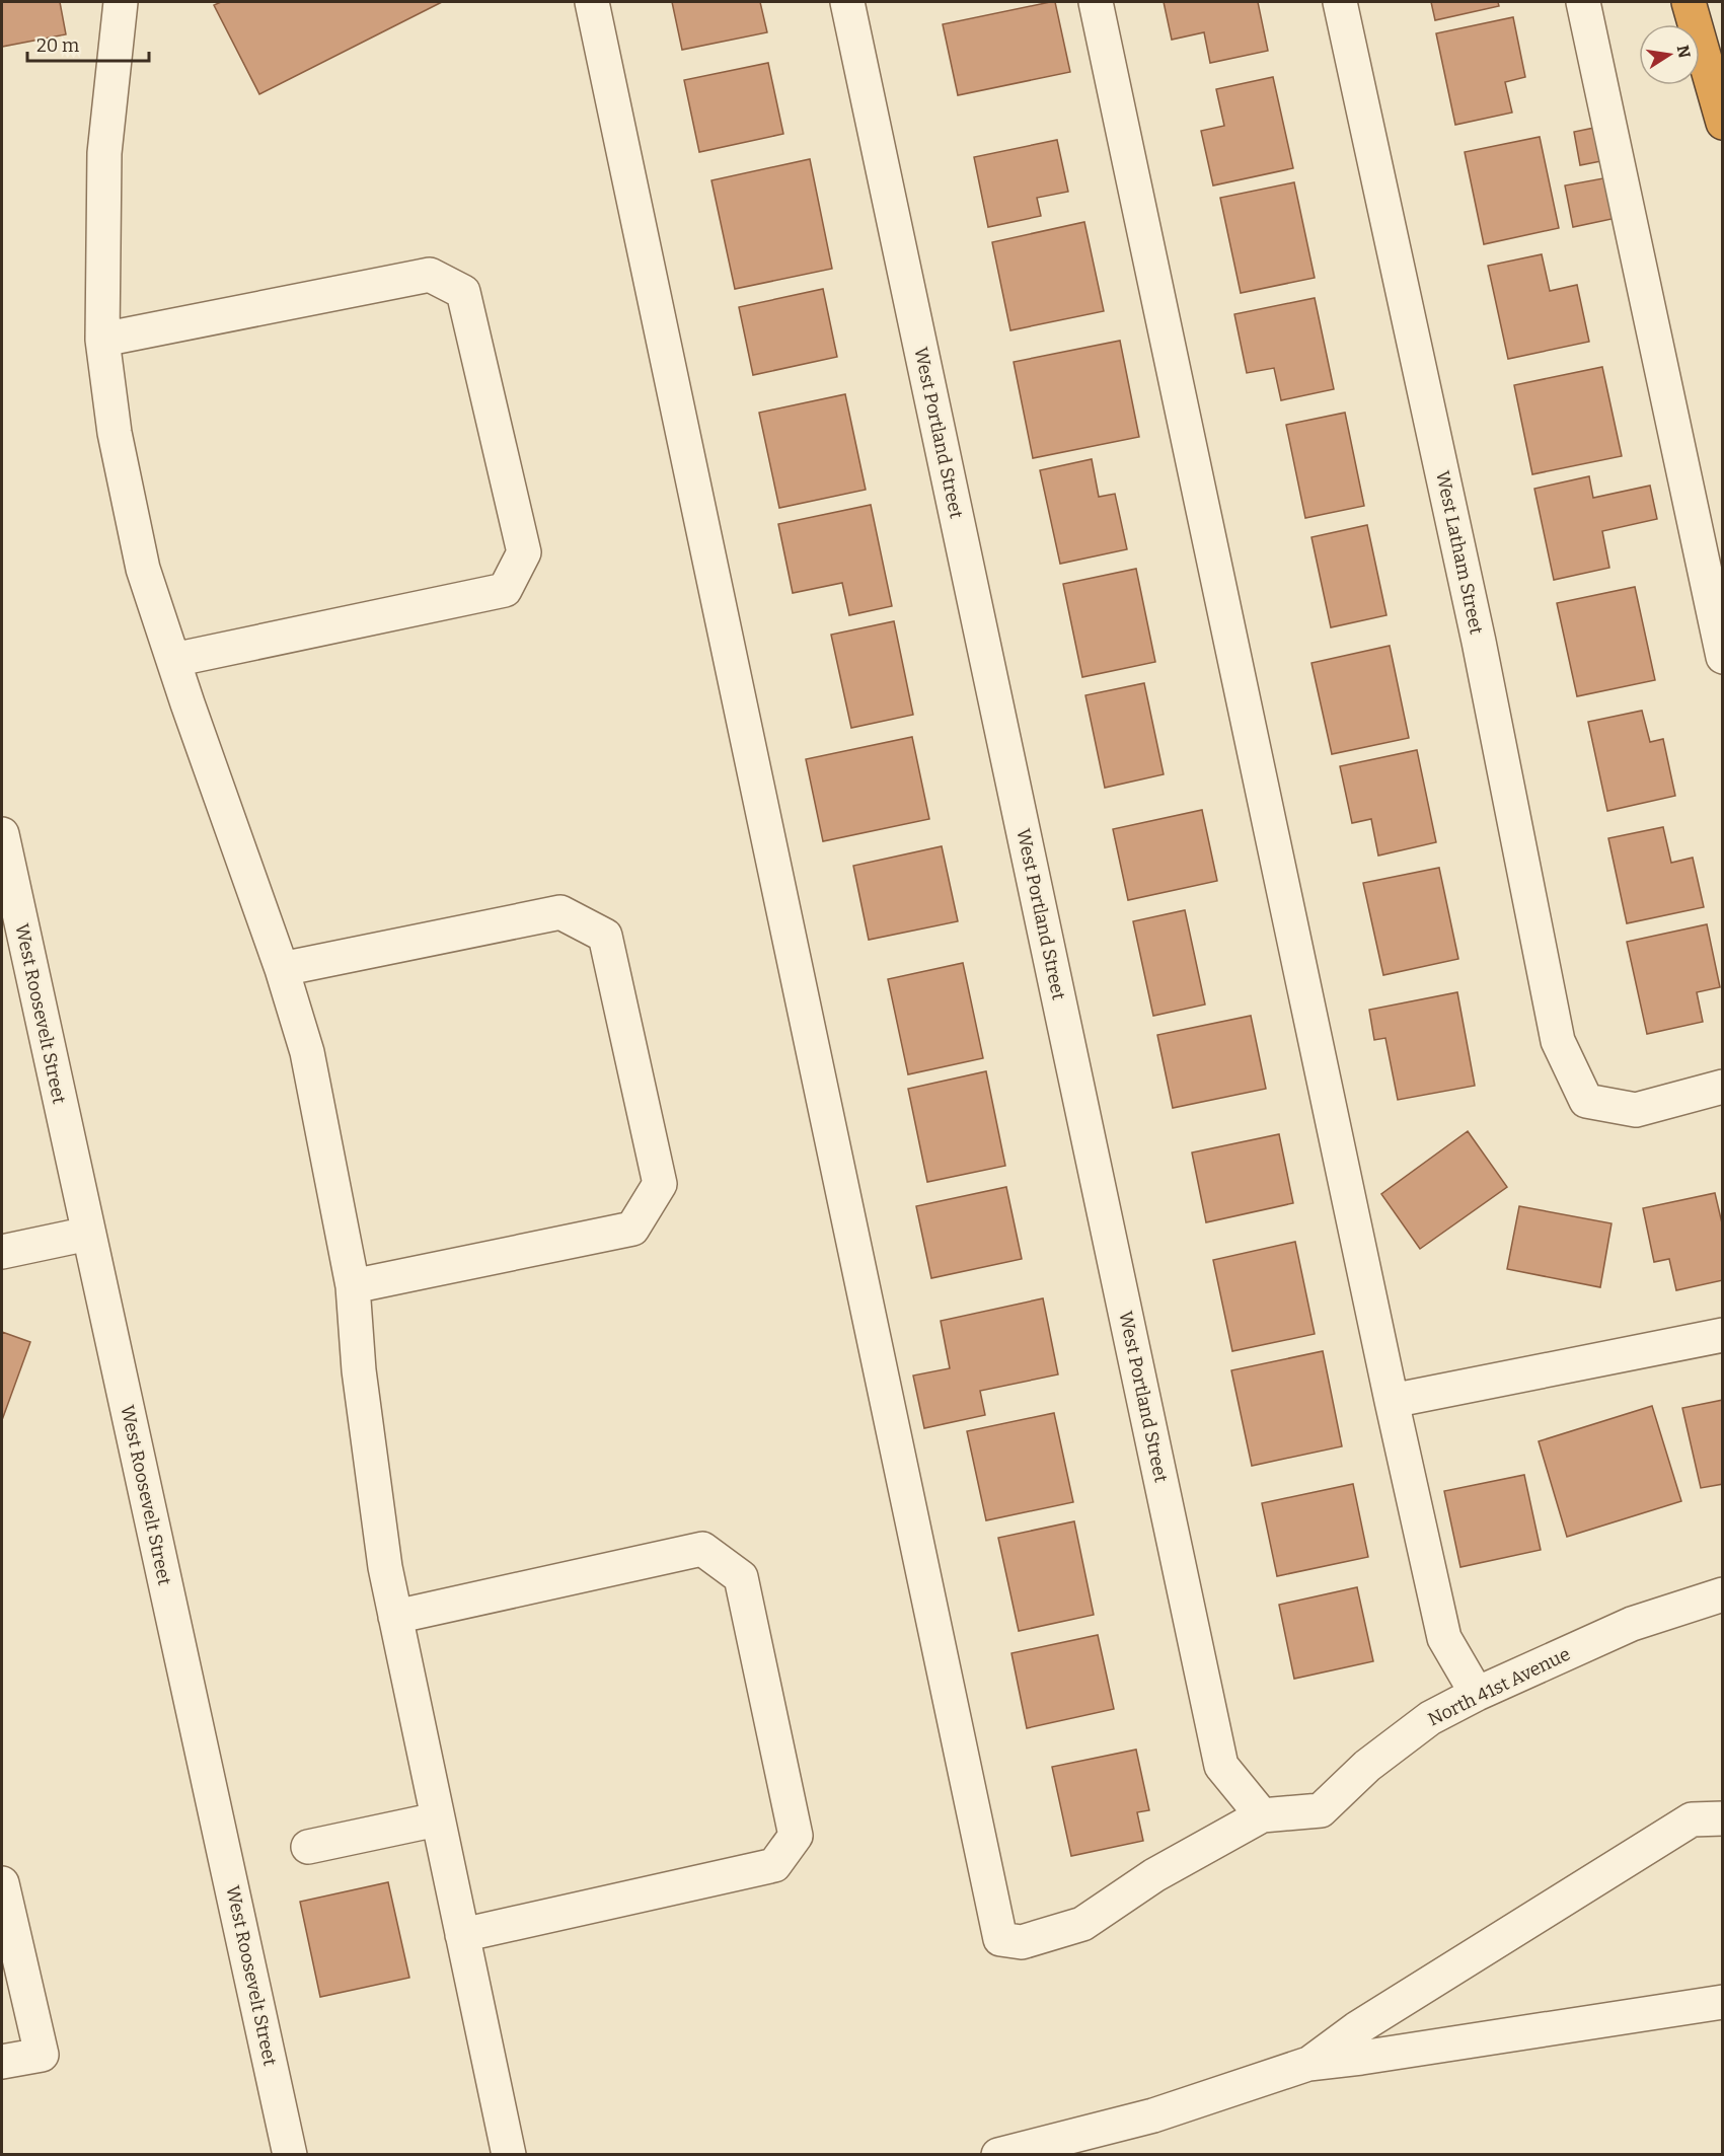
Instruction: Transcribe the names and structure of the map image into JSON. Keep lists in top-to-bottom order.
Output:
{
  "streets": {
    "street": [
      "West Portland Street",
      "West Latham Street",
      "West Roosevelt Street",
      "North 41st Avenue"
    ]
  },
  "crossings": [
    ["West Portland Street", "North 41st Avenue"]
  ],
  "scale_bar": "20 m",
  "north": "right"
}
